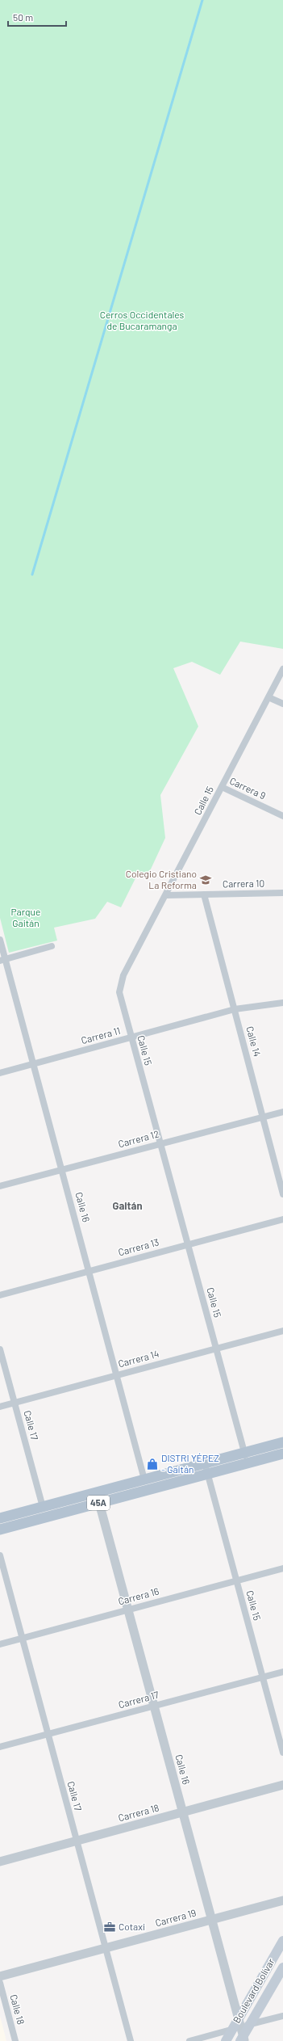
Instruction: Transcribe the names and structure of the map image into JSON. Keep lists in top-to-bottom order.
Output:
{
  "streets": {
    "main road": ["45A", "Boulevard Bolívar"],
    "street": [
      "Carrera 9",
      "Calle 15",
      "Carrera 10",
      "Carrera 11",
      "Calle 14",
      "Carrera 12",
      "Calle 16",
      "Carrera 13",
      "Carrera 14",
      "Calle 17",
      "Carrera 16",
      "Carrera 17",
      "Carrera 18",
      "Carrera 19",
      "Calle 18"
    ]
  },
  "crossings": [
    ["Carrera 9", "Calle 15"],
    ["Calle 15", "Carrera 10"],
    ["Calle 15", "Carrera 11"],
    ["Calle 15", "Carrera 12"],
    ["Calle 15", "Carrera 13"],
    ["Calle 15", "Carrera 14"],
    ["Calle 15", "45A"],
    ["Calle 15", "Carrera 16"],
    ["Calle 15", "Carrera 17"],
    ["Carrera 10", "Calle 14"],
    ["Carrera 11", "Calle 14"],
    ["Carrera 11", "Calle 16"],
    ["Calle 14", "Carrera 12"],
    ["Carrera 12", "Calle 16"],
    ["Calle 16", "Carrera 13"],
    ["Calle 16", "Carrera 14"],
    ["Calle 16", "45A"],
    ["Calle 16", "Carrera 16"],
    ["Calle 16", "Carrera 17"],
    ["Calle 16", "Carrera 18"],
    ["Calle 16", "Carrera 19"],
    ["Calle 16", "Boulevard Bolívar"],
    ["Carrera 14", "Calle 17"],
    ["Calle 17", "45A"],
    ["Calle 17", "Carrera 16"],
    ["Calle 17", "Carrera 17"],
    ["Calle 17", "Carrera 18"],
    ["Calle 17", "Carrera 19"]
  ],
  "districts": ["Gaitán"],
  "parks": ["Cerros Occidentales de Bucaramanga", "Parque Gaitán"],
  "places": {
    "school or university": ["Colegio Cristiano La Reforma"],
    "shop": ["DISTRI YÉPEZ - Gaitán"],
    "office": ["Cotaxi"]
  },
  "scale_bar": "50 m"
}
